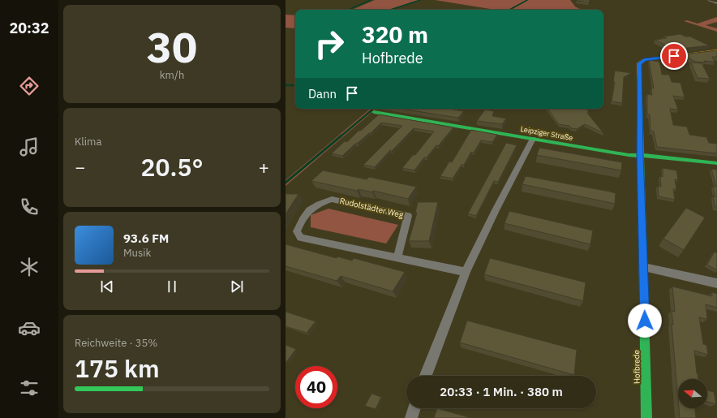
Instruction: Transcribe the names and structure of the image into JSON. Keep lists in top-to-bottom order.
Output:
{
  "streets": {
    "street": ["Leipziger Straße", "Rudolstädter Weg", "Hofbrede"]
  },
  "crossings": [
    ["Leipziger Straße", "Hofbrede"]
  ],
  "north": "left",
  "page": {
    "tabs": "20:32",
    "tile": [
      ["30", "km/h"],
      "Klima",
      ["Reichweite · 35%", "175 km"]
    ],
    "turn": ["320 m", "Hofbrede"],
    "then": "Dann",
    "heat": ["−", "20.5°", "+"],
    "song": ["93.6 FM", "Musik"],
    "limit": "40",
    "trip": "20:33 · 1 Min. · 380 m"
  }
}
